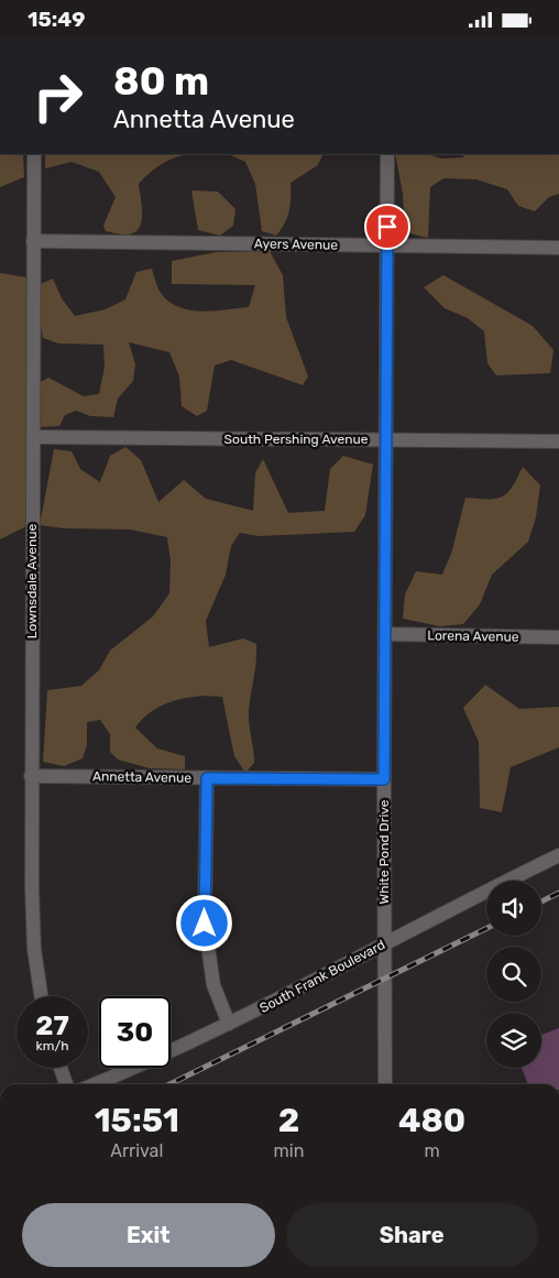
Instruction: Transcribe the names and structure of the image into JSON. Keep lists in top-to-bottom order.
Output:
{
  "streets": {
    "street": [
      "Ayers Avenue",
      "South Pershing Avenue",
      "Lownsdale Avenue",
      "Lorena Avenue",
      "Annetta Avenue",
      "White Pond Drive",
      "South Frank Boulevard"
    ]
  },
  "crossings": [
    ["Ayers Avenue", "Lownsdale Avenue"],
    ["Ayers Avenue", "White Pond Drive"],
    ["South Pershing Avenue", "Lownsdale Avenue"],
    ["South Pershing Avenue", "White Pond Drive"],
    ["Lownsdale Avenue", "Annetta Avenue"],
    ["Lorena Avenue", "White Pond Drive"],
    ["Annetta Avenue", "White Pond Drive"],
    ["White Pond Drive", "South Frank Boulevard"]
  ],
  "page": {
    "status": "15:49",
    "turn": ["80 m", "Annetta Avenue"],
    "speed": "27 km/h",
    "limit": "30",
    "eta": [
      "15:51",
      "Arrival",
      "2",
      "min",
      "480",
      "m"
    ],
    "buttons": ["Exit", "Share"]
  }
}
